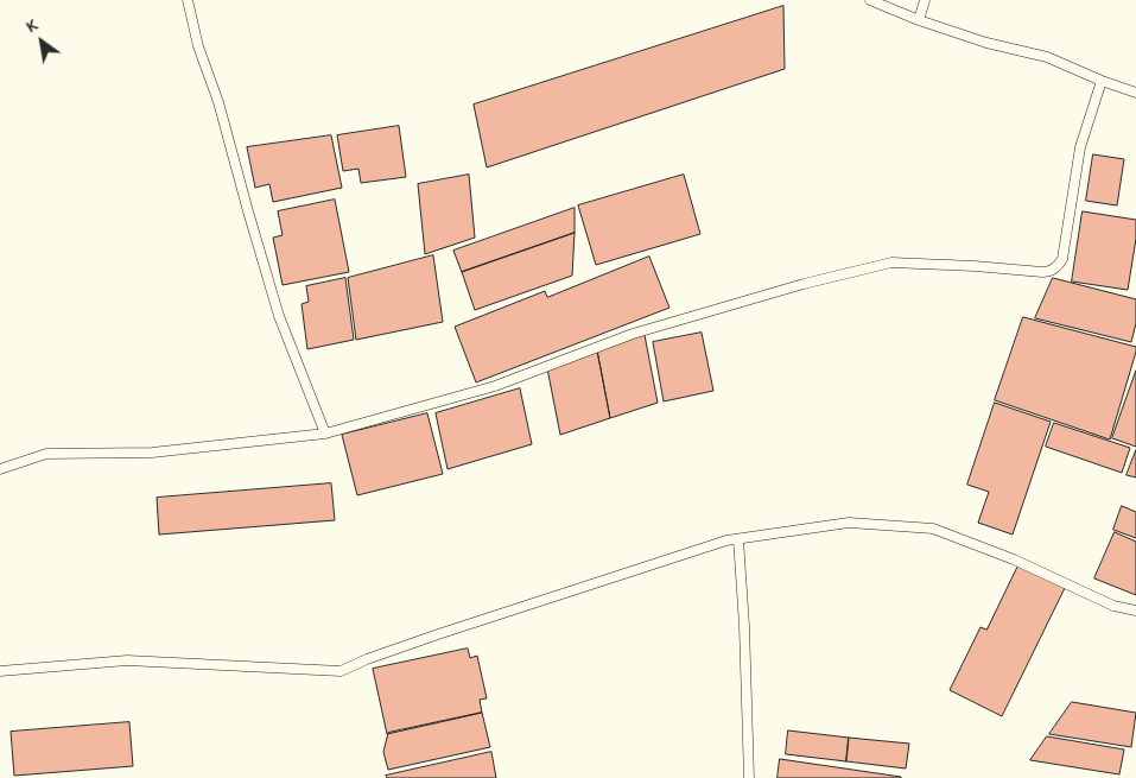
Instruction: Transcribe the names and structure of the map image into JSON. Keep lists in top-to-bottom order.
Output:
{
  "north": "top left"
}
